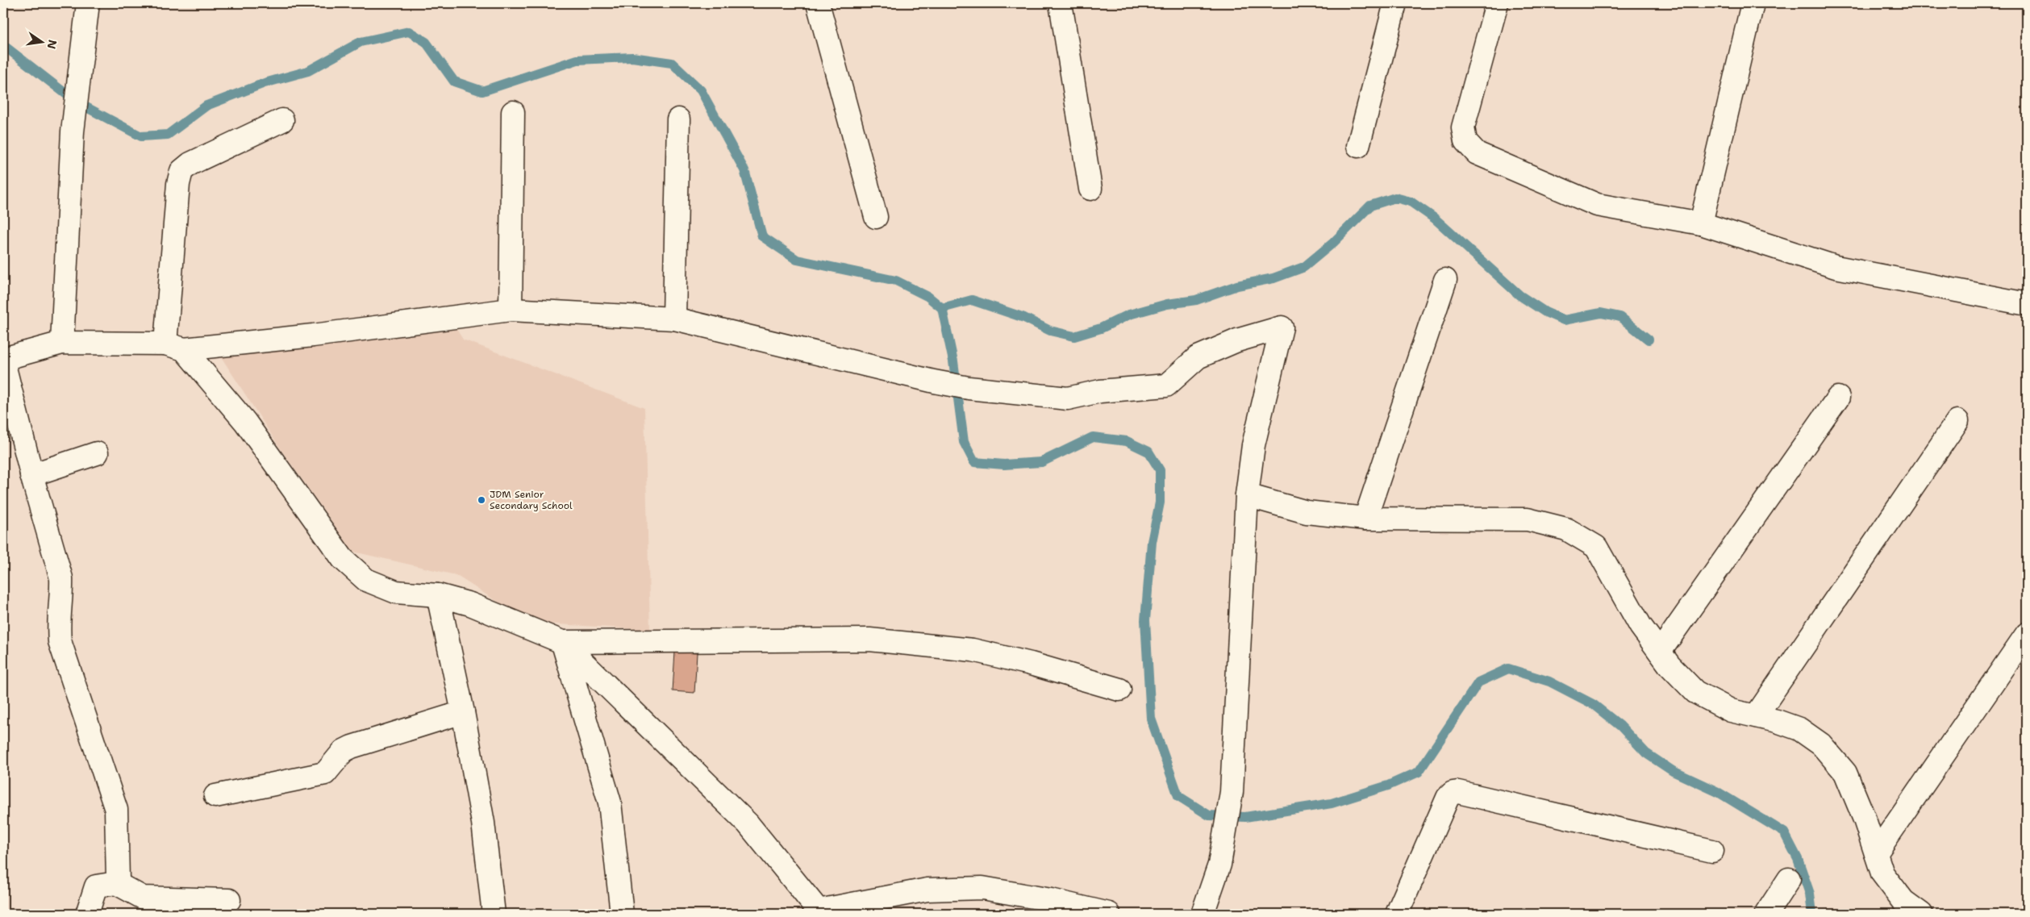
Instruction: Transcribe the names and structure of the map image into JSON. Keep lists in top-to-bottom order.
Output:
{
  "places": ["JDM Senior Secondary School"],
  "north": "right"
}
